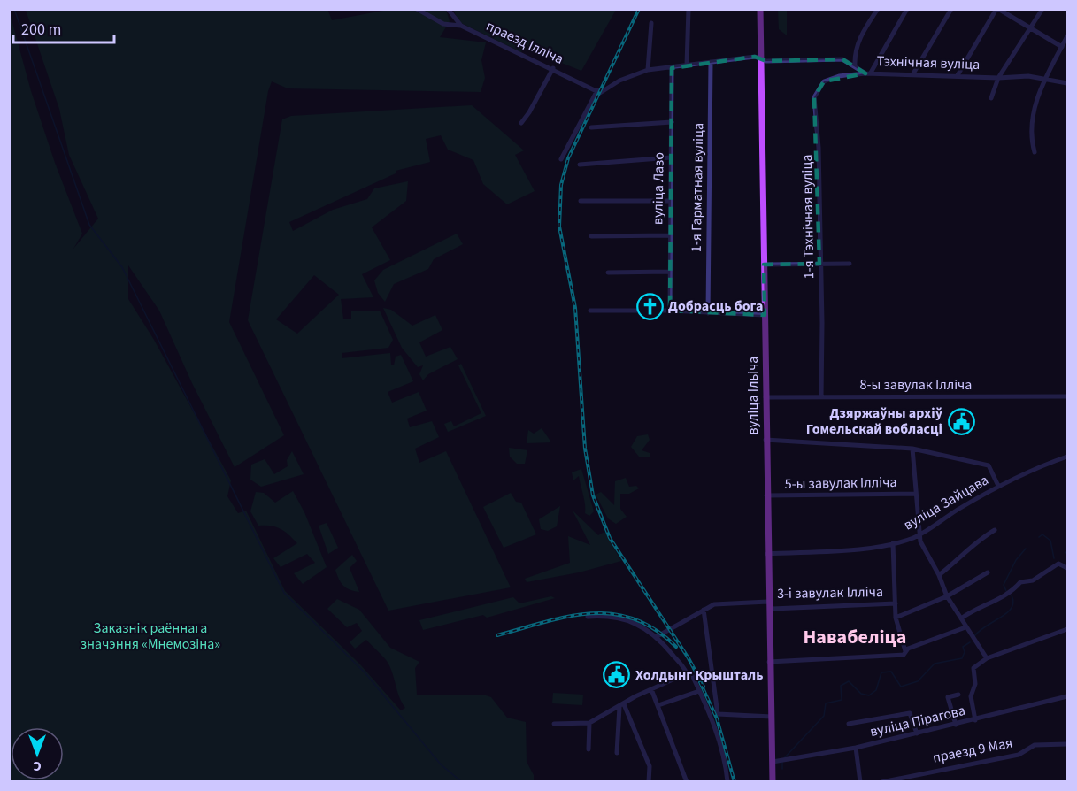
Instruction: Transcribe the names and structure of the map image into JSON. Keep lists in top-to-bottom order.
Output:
{
  "streets": {
    "main road": ["вуліца Ільіча"],
    "street": [
      "праезд Ілліча",
      "Тэхнічная вуліца",
      "1-я Гарматная вуліца",
      "вуліца Лазо",
      "1-я Тэхнічная вуліца",
      "8-ы завулак Ілліча",
      "5-ы завулак Ілліча",
      "вуліца Зайцава",
      "3-і завулак Ілліча",
      "вуліца Пірагова",
      "праезд 9 Мая"
    ]
  },
  "crossings": [
    ["праезд Ілліча", "Тэхнічная вуліца"],
    ["Тэхнічная вуліца", "1-я Гарматная вуліца"],
    ["Тэхнічная вуліца", "вуліца Лазо"],
    ["Тэхнічная вуліца", "1-я Тэхнічная вуліца"],
    ["Тэхнічная вуліца", "вуліца Ільіча"],
    ["1-я Тэхнічная вуліца", "8-ы завулак Ілліча"],
    ["8-ы завулак Ілліча", "вуліца Ільіча"],
    ["вуліца Ільіча", "5-ы завулак Ілліча"],
    ["вуліца Ільіча", "вуліца Зайцава"],
    ["вуліца Ільіча", "3-і завулак Ілліча"],
    ["вуліца Ільіча", "вуліца Пірагова"]
  ],
  "districts": ["Навабеліца"],
  "parks": ["Заказнік раённага значэння «Мнемозіна»"],
  "places": {
    "church": ["Добрасць бога"],
    "public building": ["Дзяржаўны архіў Гомельскай вобласці", "Холдынг Крышталь"]
  },
  "scale_bar": "200 m",
  "north": "bottom"
}
